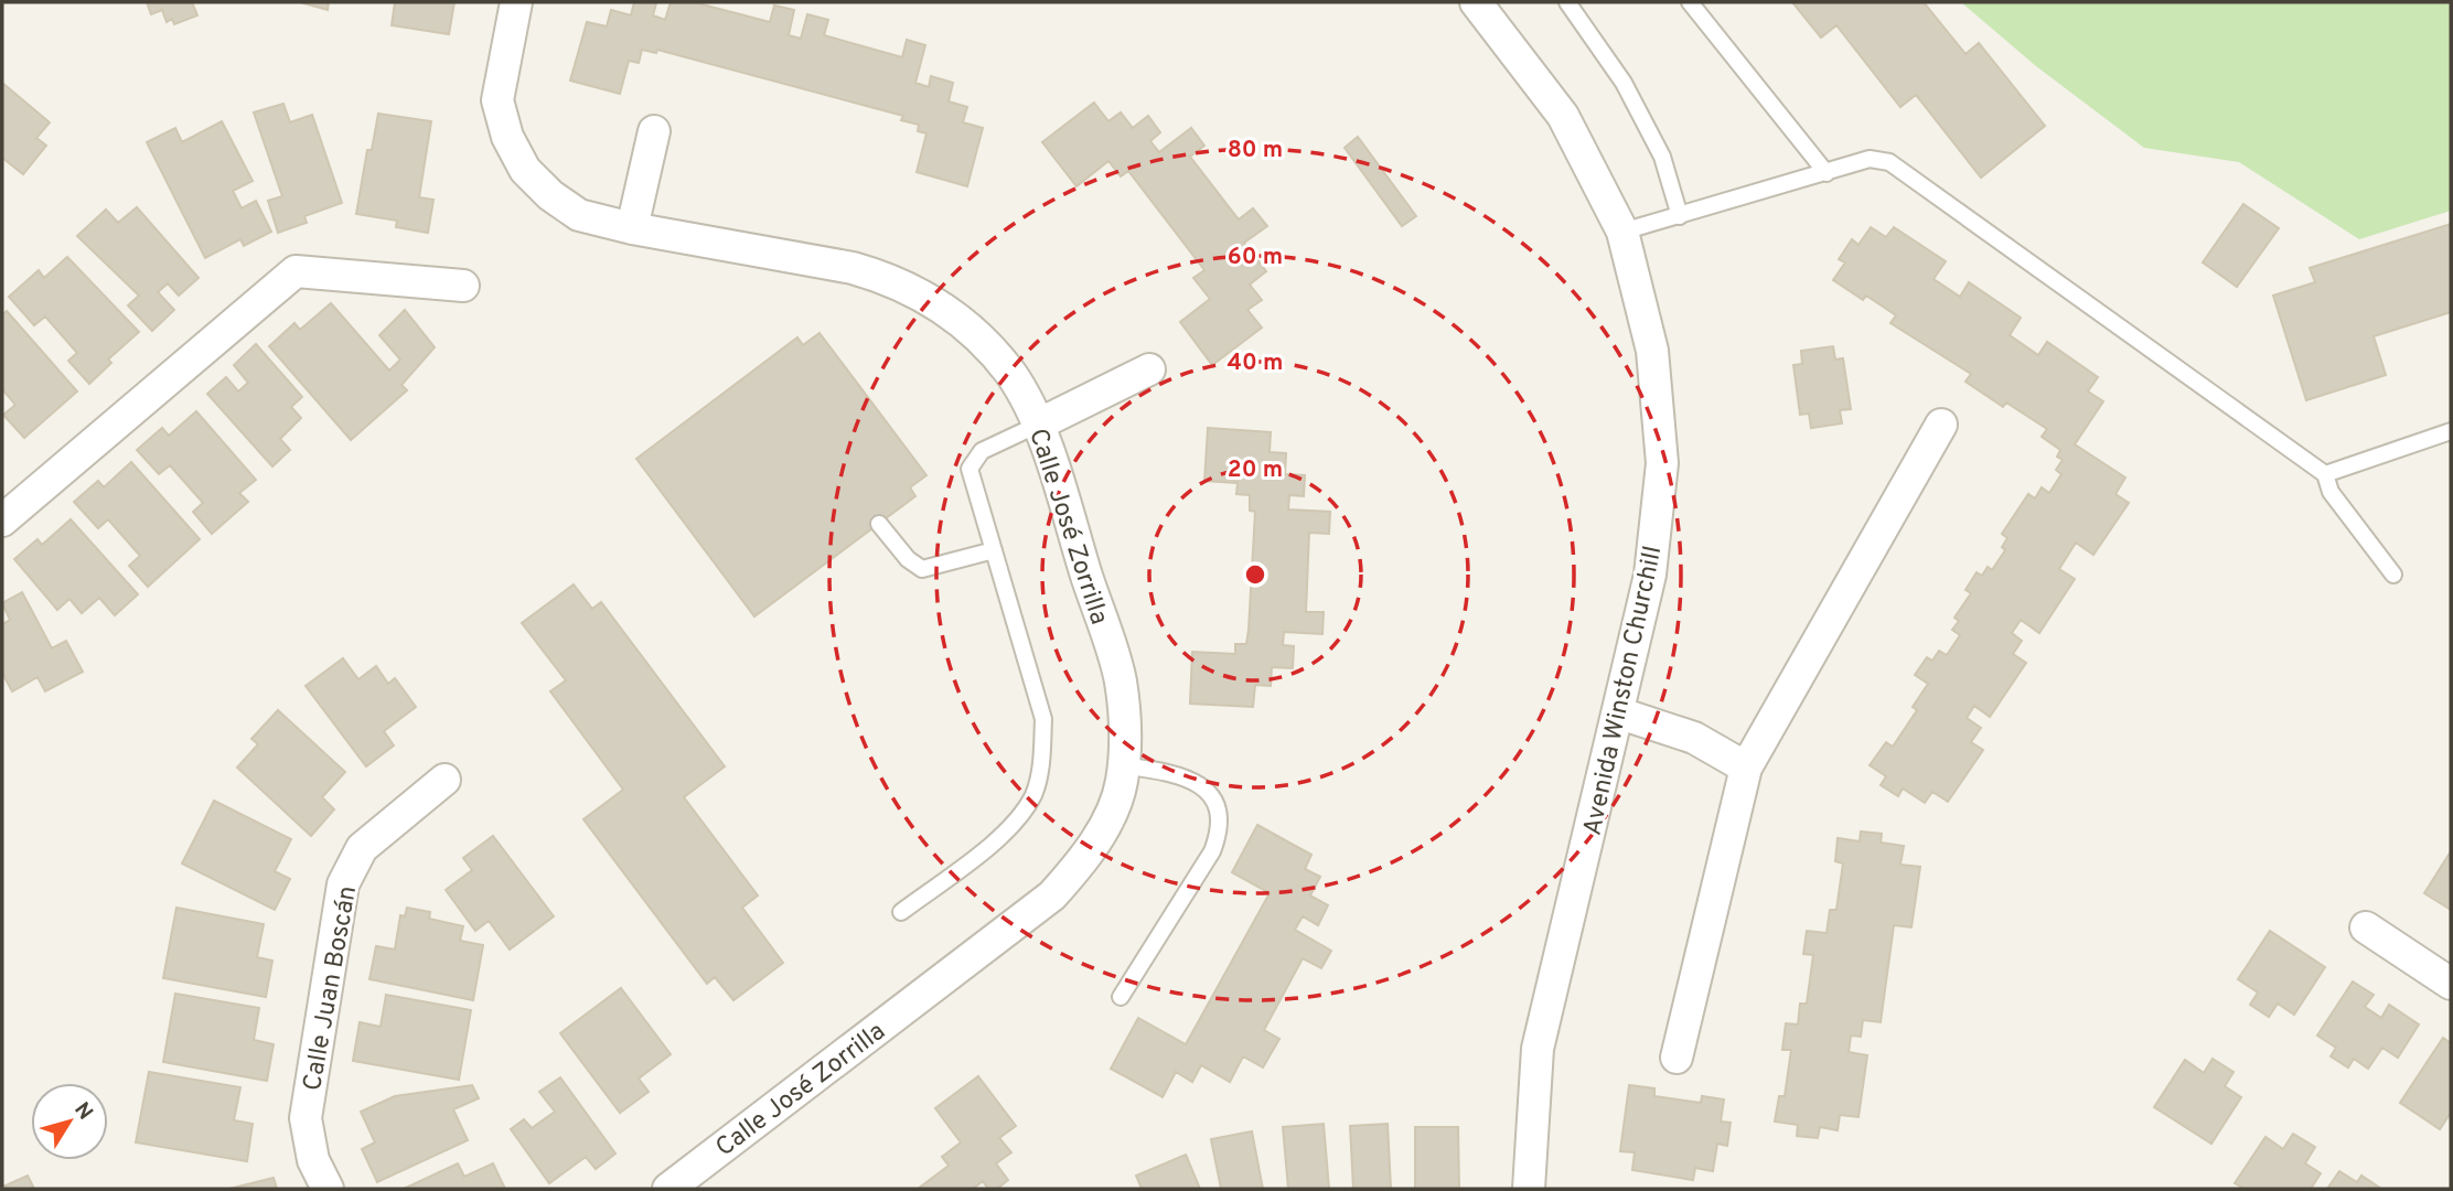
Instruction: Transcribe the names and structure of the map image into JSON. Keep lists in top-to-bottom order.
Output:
{
  "streets": {
    "street": ["Calle José Zorrilla", "Avenida Winston Churchill", "Calle Juan Boscán"]
  },
  "north": "top right",
  "rings": [
    "80 m",
    "60 m",
    "40 m",
    "20 m"
  ]
}
